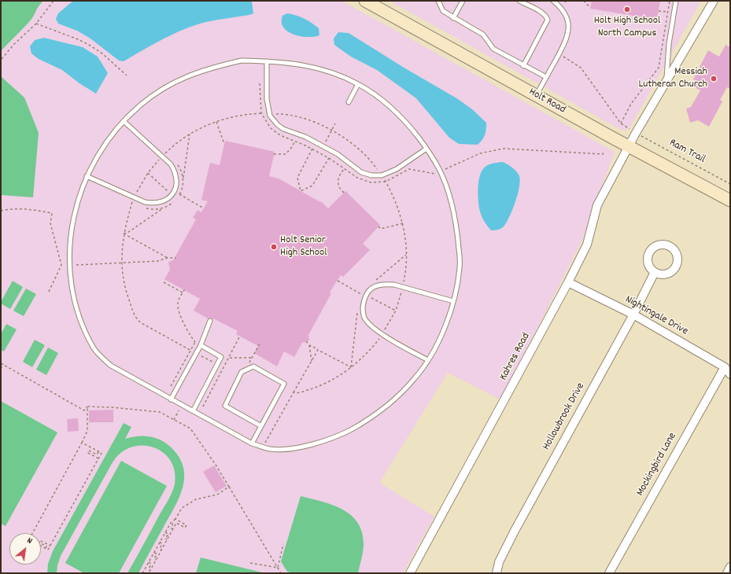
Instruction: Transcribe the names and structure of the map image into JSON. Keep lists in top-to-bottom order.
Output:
{
  "streets": {
    "main road": ["Holt Road"],
    "street": [
      "Nightingale Drive",
      "Kahres Road",
      "Hollowbrook Drive",
      "Mockingbird Lane"
    ],
    "path": ["Ram Trail"]
  },
  "crossings": [
    ["Holt Road", "Kahres Road"],
    ["Ram Trail", "Kahres Road"],
    ["Nightingale Drive", "Kahres Road"],
    ["Nightingale Drive", "Hollowbrook Drive"],
    ["Nightingale Drive", "Mockingbird Lane"]
  ],
  "places": ["Holt High School North Campus", "Messiah Lutheran Church", "Holt Senior High School"],
  "north": "top right"
}
